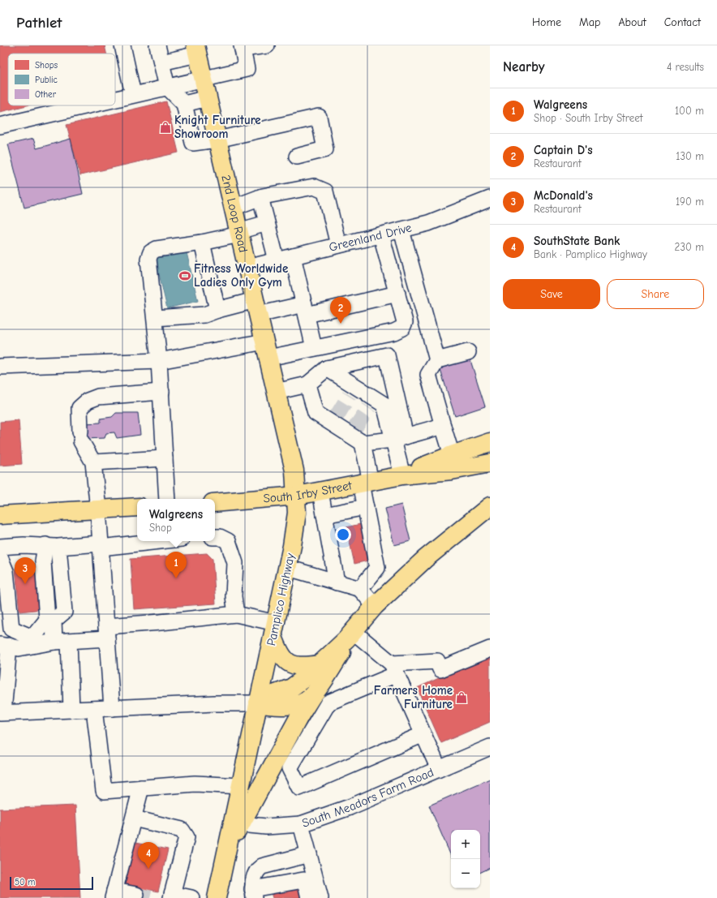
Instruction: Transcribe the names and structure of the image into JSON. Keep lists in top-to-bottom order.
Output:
{
  "streets": {
    "main road": ["2nd Loop Road", "South Irby Street", "Pamplico Highway"],
    "street": ["Greenland Drive", "South Meadors Farm Road"]
  },
  "crossings": [
    ["2nd Loop Road", "Greenland Drive"],
    ["2nd Loop Road", "South Irby Street"],
    ["2nd Loop Road", "Pamplico Highway"],
    ["South Irby Street", "Pamplico Highway"],
    ["Pamplico Highway", "South Meadors Farm Road"]
  ],
  "places": {
    "shop": ["Knight Furniture Showroom", "Farmers Home Furniture"],
    "sports": ["Fitness Worldwide Ladies Only Gym"]
  },
  "legend": ["Shops", "Public", "Other"],
  "scale_bar": "50 m",
  "page": {
    "header": "Pathlet",
    "nav": [
      "Home",
      "Map",
      "About",
      "Contact"
    ],
    "heading": ["Nearby", "4 results"],
    "list": [
      {
        "mark": "1",
        "name": "Walgreens",
        "note": "Shop · South Irby Street",
        "value": "100 m"
      },
      {
        "mark": "2",
        "name": "Captain D's",
        "note": "Restaurant",
        "value": "130 m"
      },
      {
        "mark": "3",
        "name": "McDonald's",
        "note": "Restaurant",
        "value": "190 m"
      },
      {
        "mark": "4",
        "name": "SouthState Bank",
        "note": "Bank · Pamplico Highway",
        "value": "230 m"
      }
    ],
    "buttons": ["Save", "Share"],
    "pins": [
      "2",
      "1",
      "3",
      "4"
    ],
    "popup": ["Walgreens", "Shop"],
    "map_buttons": ["+", "−"],
    "scale": "50 m"
  }
}
